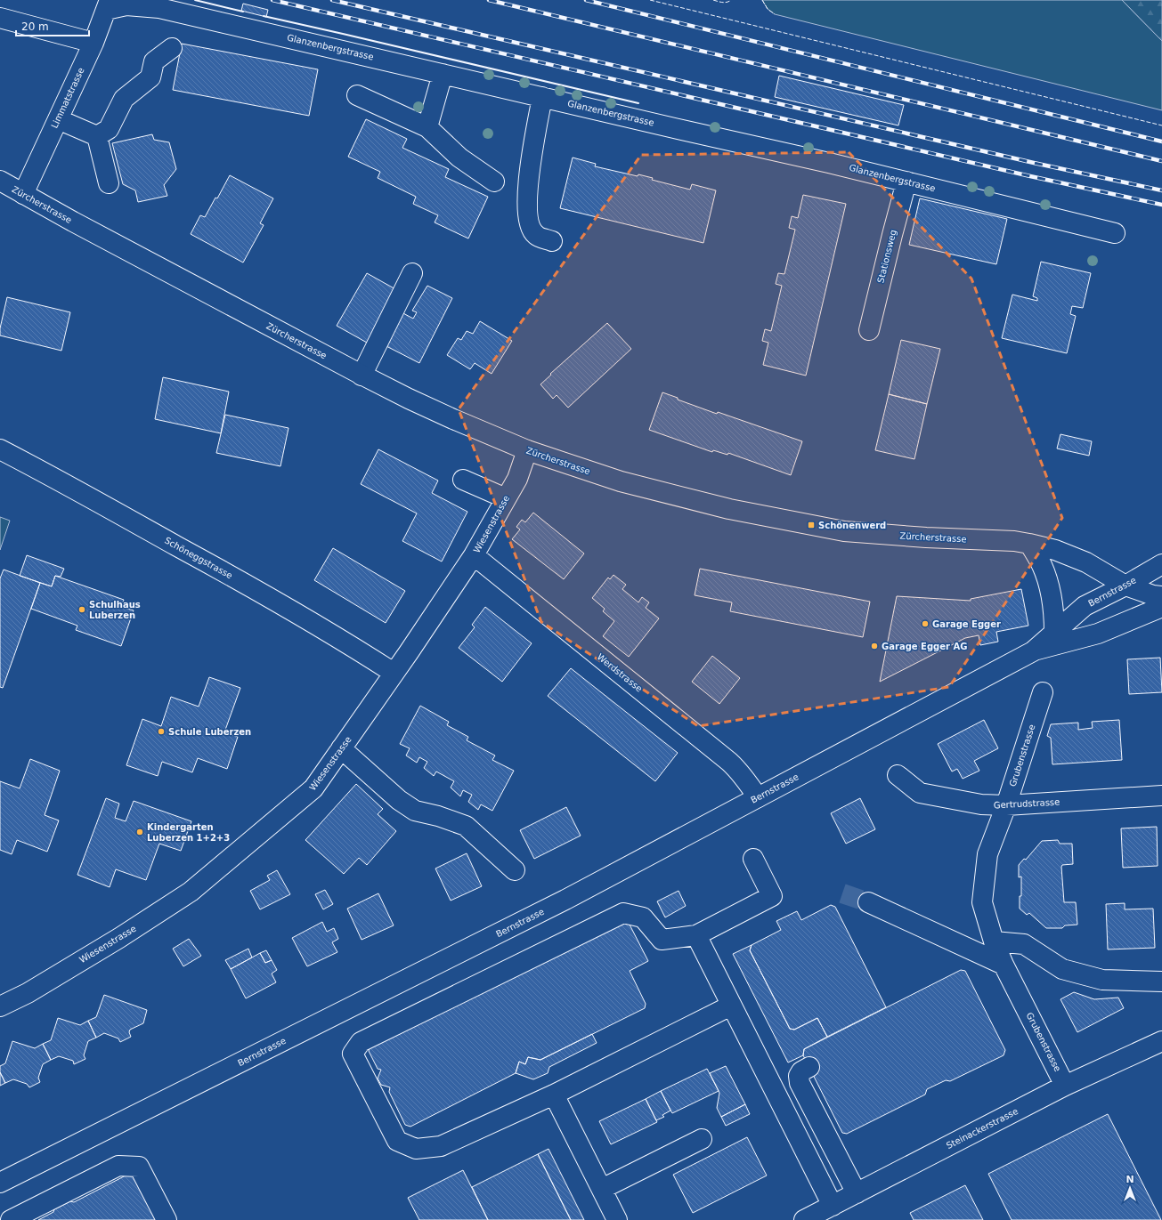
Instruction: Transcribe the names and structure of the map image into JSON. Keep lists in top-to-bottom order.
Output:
{
  "streets": {
    "street": [
      "Glanzenbergstrasse",
      "Limmatstrasse",
      "Zürcherstrasse",
      "Stationsweg",
      "Wiesenstrasse",
      "Schöneggstrasse",
      "Bernstrasse",
      "Werdstrasse",
      "Grubenstrasse",
      "Gertrudstrasse",
      "Steinackerstrasse"
    ]
  },
  "crossings": [
    ["Glanzenbergstrasse", "Limmatstrasse"],
    ["Glanzenbergstrasse", "Stationsweg"],
    ["Limmatstrasse", "Zürcherstrasse"],
    ["Zürcherstrasse", "Wiesenstrasse"],
    ["Zürcherstrasse", "Bernstrasse"],
    ["Wiesenstrasse", "Schöneggstrasse"],
    ["Wiesenstrasse", "Werdstrasse"],
    ["Bernstrasse", "Werdstrasse"],
    ["Grubenstrasse", "Gertrudstrasse"],
    ["Grubenstrasse", "Steinackerstrasse"]
  ],
  "places": {
    "transit": ["Schönenwerd"],
    "other": [
      "Schulhaus Luberzen",
      "Garage Egger",
      "Garage Egger AG",
      "Schule Luberzen",
      "Kindergarten Luberzen 1+2+3"
    ]
  },
  "scale_bar": "20 m",
  "north": "top"
}
